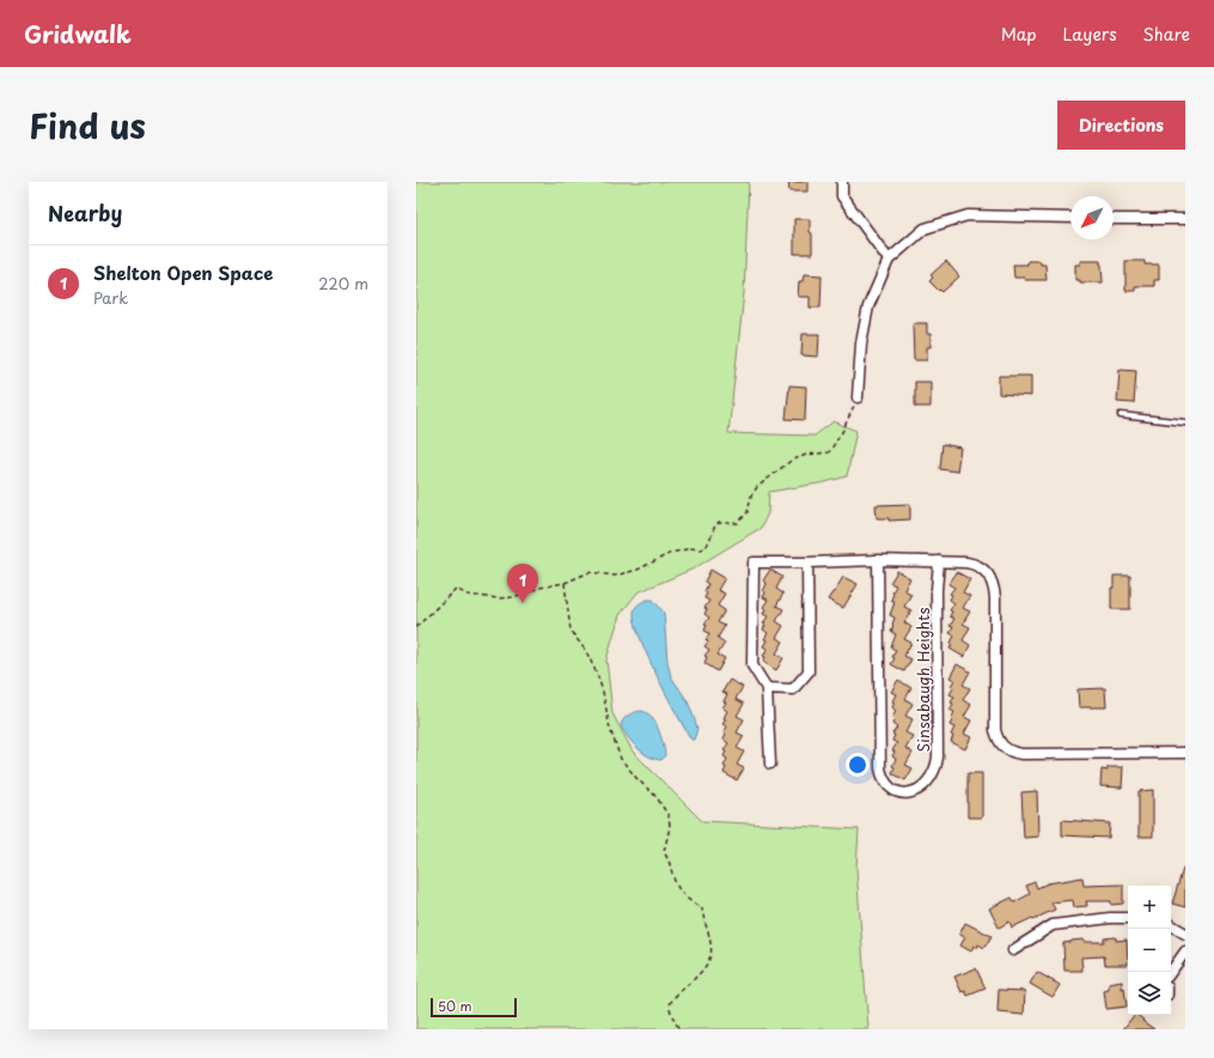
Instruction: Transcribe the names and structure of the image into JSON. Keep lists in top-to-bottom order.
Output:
{
  "streets": {
    "street": ["Sinsabaugh Heights"]
  },
  "scale_bar": "50 m",
  "north": "bottom left",
  "page": {
    "header": "Gridwalk",
    "nav": ["Map", "Layers", "Share"],
    "title": "Find us",
    "buttons": "Directions",
    "heading": "Nearby",
    "list": [
      {
        "mark": "1",
        "name": "Shelton Open Space",
        "note": "Park",
        "value": "220 m"
      }
    ],
    "pins": "1",
    "map_buttons": ["+", "−"],
    "scale": "50 m"
  }
}
